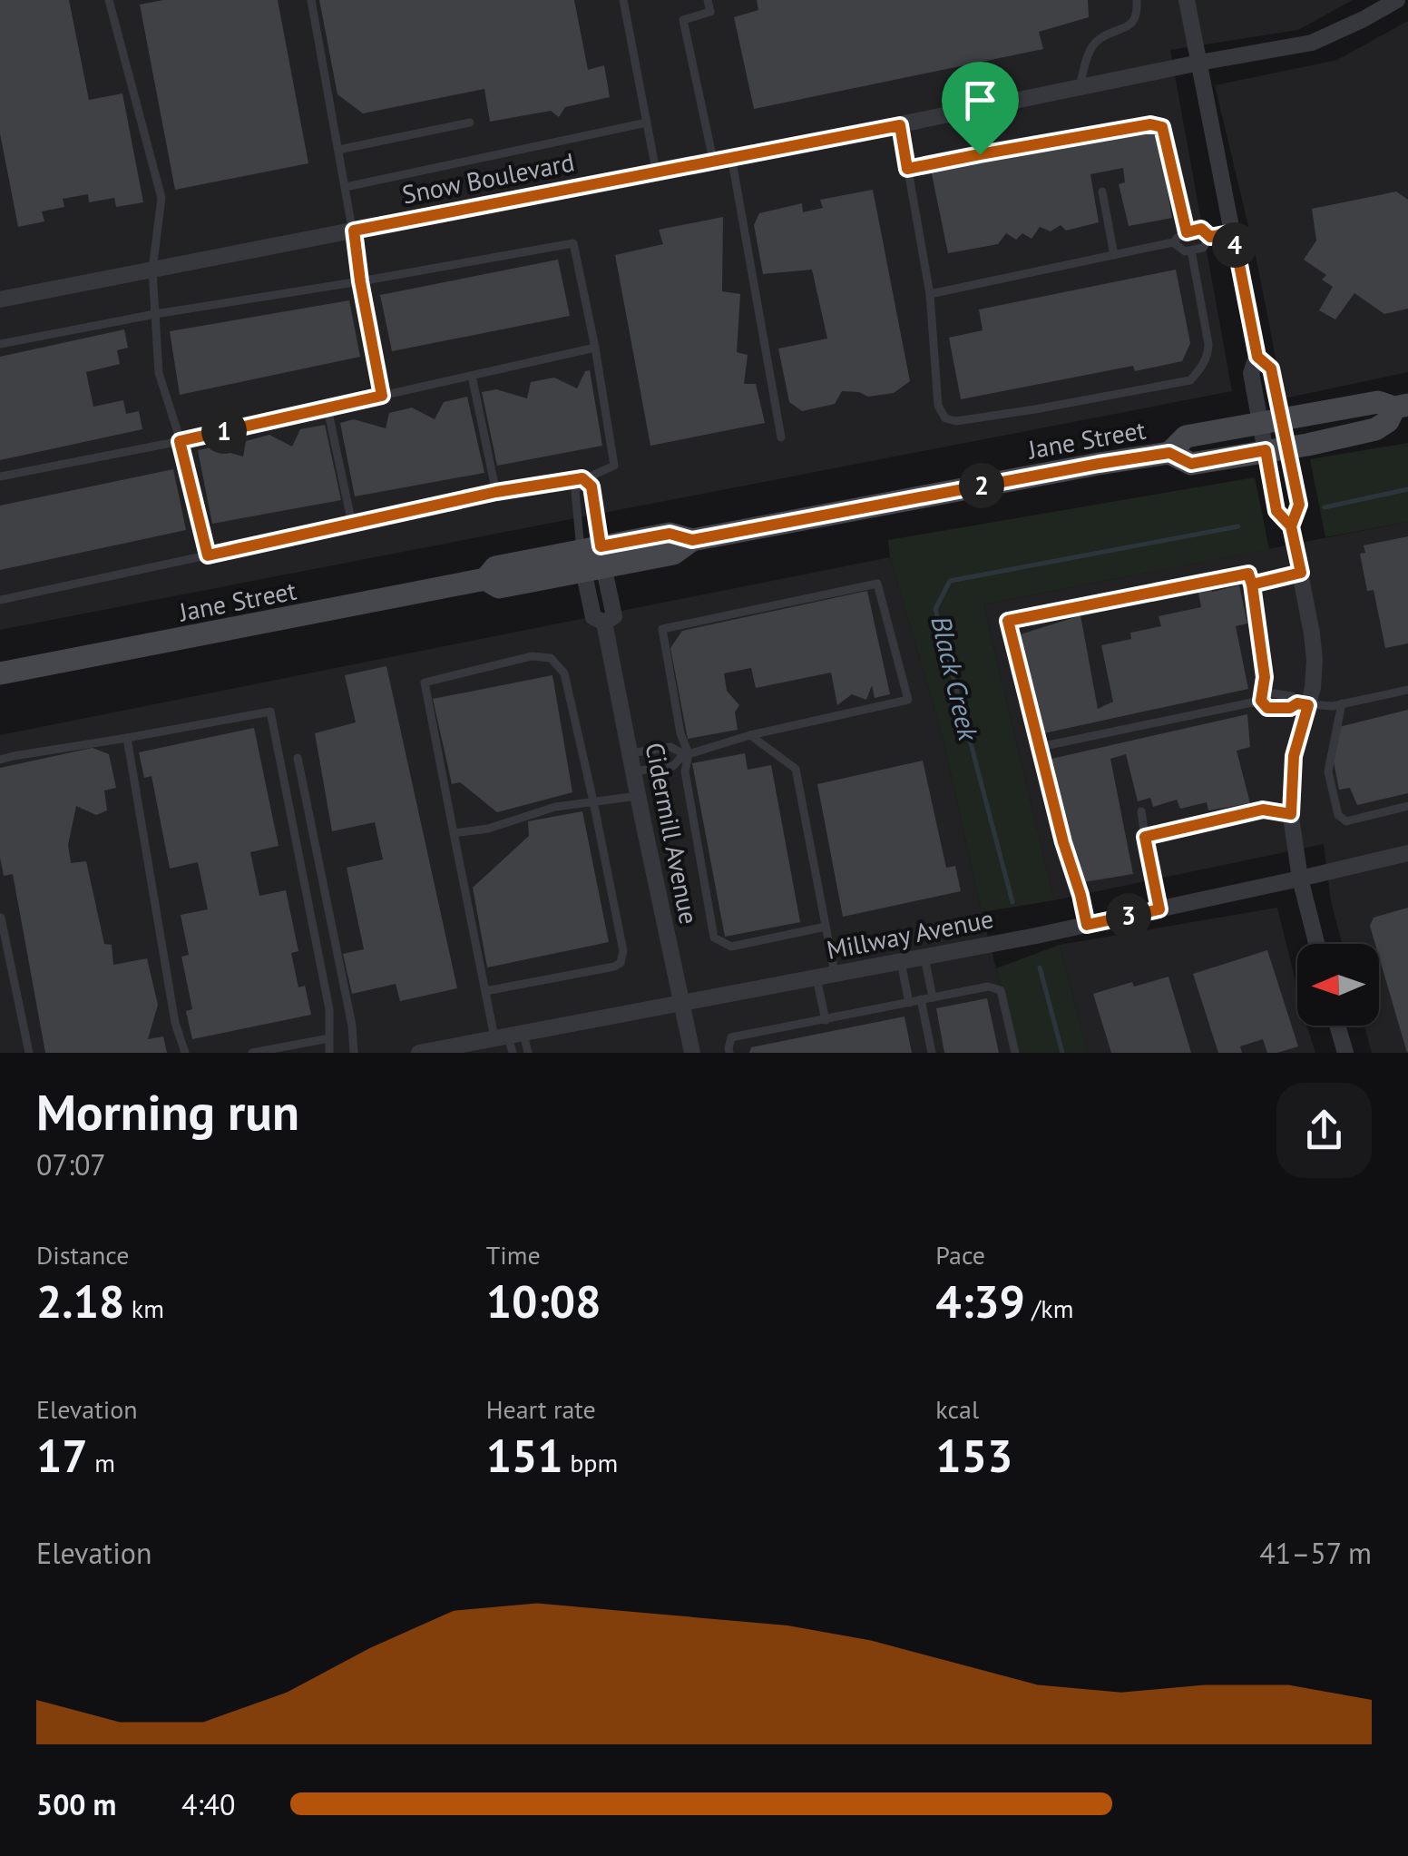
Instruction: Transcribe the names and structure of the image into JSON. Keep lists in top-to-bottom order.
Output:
{
  "streets": {
    "main road": ["Jane Street"],
    "street": ["Snow Boulevard", "Cidermill Avenue", "Millway Avenue"]
  },
  "crossings": [
    ["Jane Street", "Cidermill Avenue"],
    ["Cidermill Avenue", "Millway Avenue"]
  ],
  "water": ["Black Creek"],
  "north": "left",
  "page": {
    "pins": [
      "4",
      "1",
      "2",
      "3"
    ],
    "heading": ["Morning run", "07:07"],
    "stats": [
      ["Distance", "2.18 km"],
      ["Time", "10:08"],
      ["Pace", "4:39 /km"],
      ["Elevation", "17 m"],
      ["Heart rate", "151 bpm"],
      ["kcal", "153"]
    ],
    "chart": ["Elevation", "41–57 m"],
    "list": [
      {
        "name": "500 m",
        "note": "4:40"
      }
    ]
  }
}
